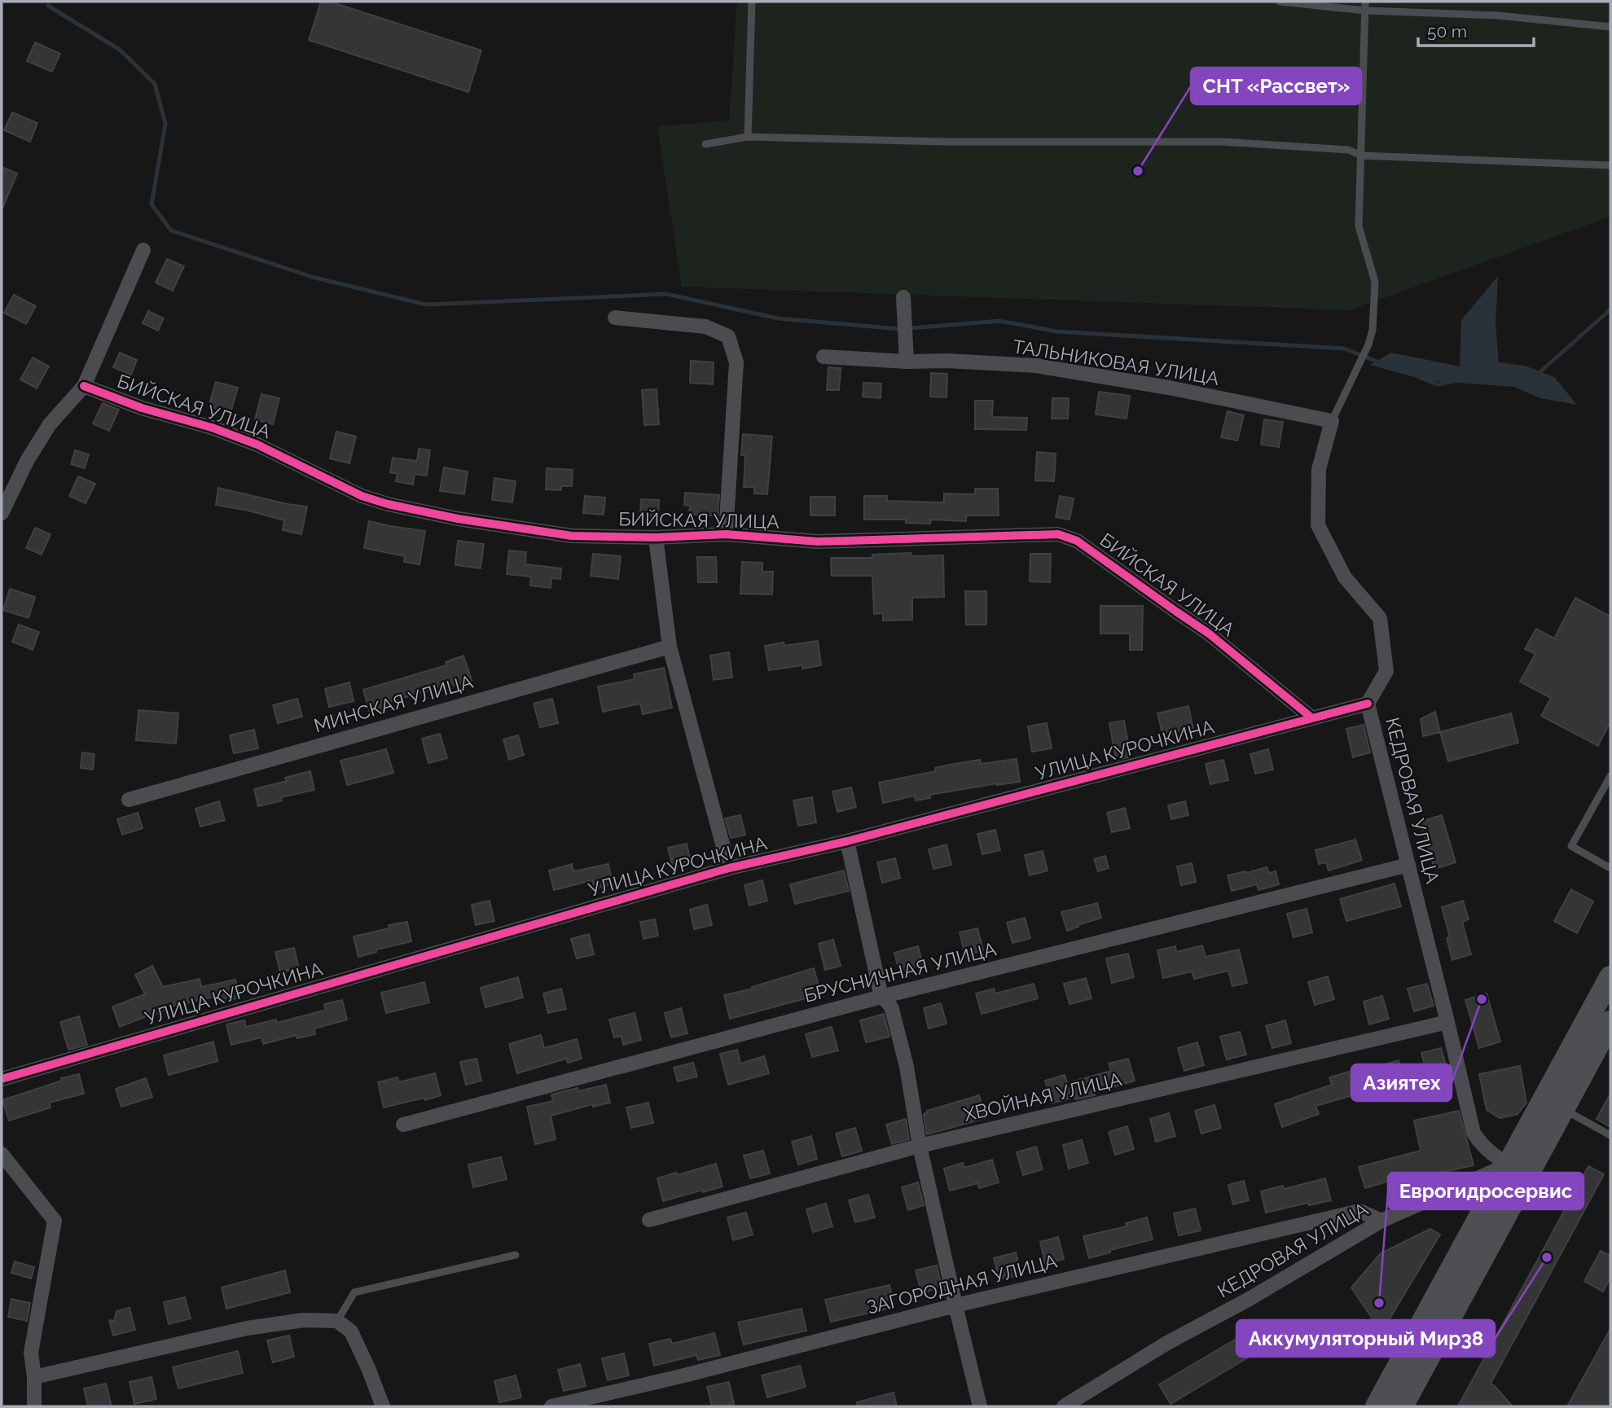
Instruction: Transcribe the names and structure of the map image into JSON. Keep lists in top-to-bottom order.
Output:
{
  "streets": {
    "street": [
      "ТАЛЬНИКОВАЯ УЛИЦА",
      "БИЙСКАЯ УЛИЦА",
      "МИНСКАЯ УЛИЦА",
      "УЛИЦА КУРОЧКИНА",
      "КЕДРОВАЯ УЛИЦА",
      "БРУСНИЧНАЯ УЛИЦА",
      "ХВОЙНАЯ УЛИЦА",
      "ЗАГОРОДНАЯ УЛИЦА"
    ]
  },
  "crossings": [
    ["БИЙСКАЯ УЛИЦА", "УЛИЦА КУРОЧКИНА"],
    ["УЛИЦА КУРОЧКИНА", "КЕДРОВАЯ УЛИЦА"],
    ["КЕДРОВАЯ УЛИЦА", "БРУСНИЧНАЯ УЛИЦА"],
    ["КЕДРОВАЯ УЛИЦА", "ХВОЙНАЯ УЛИЦА"],
    ["КЕДРОВАЯ УЛИЦА", "ЗАГОРОДНАЯ УЛИЦА"]
  ],
  "places": [
    "СНТ «Рассвет»",
    "Азиятех",
    "Аккумуляторный Мир38",
    "Еврогидросервис"
  ],
  "scale_bar": "50 m"
}
